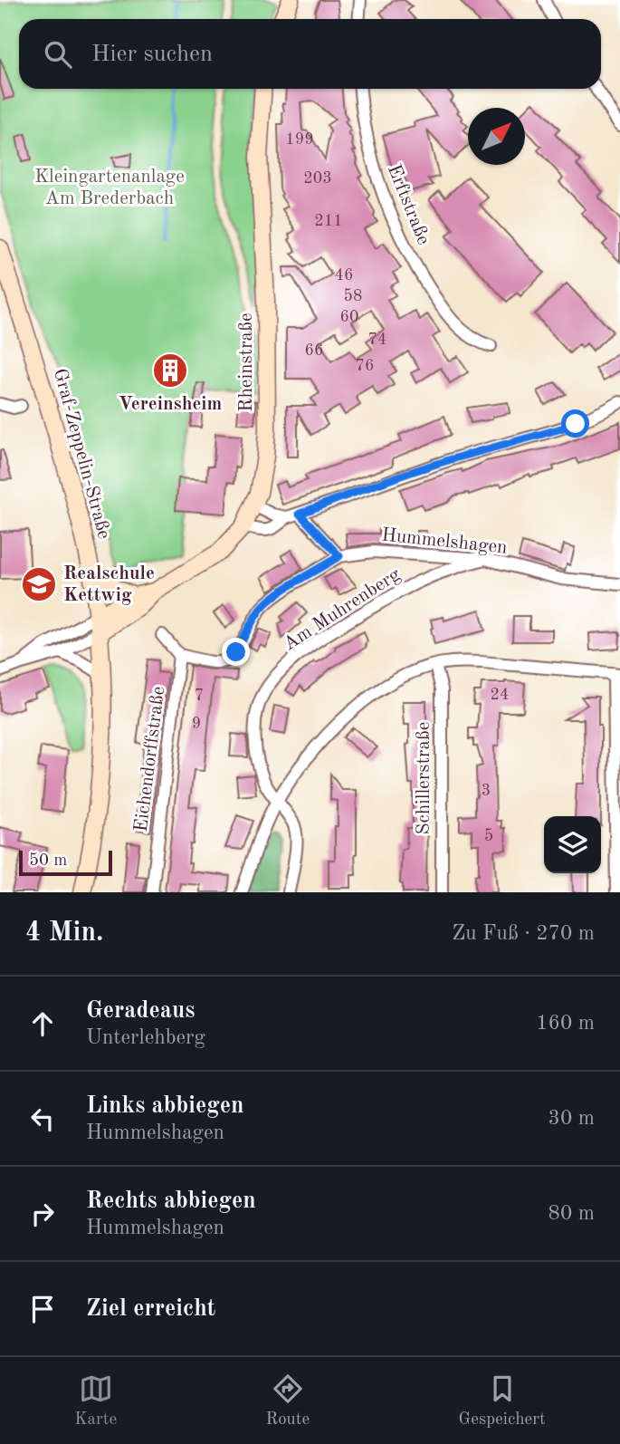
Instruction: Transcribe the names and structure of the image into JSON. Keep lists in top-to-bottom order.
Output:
{
  "streets": {
    "street": [
      "Erftstraße",
      "Rheinstraße",
      "Graf-Zeppelin-Straße",
      "Hummelshagen",
      "Am Muhrenberg",
      "Eichendorffstraße",
      "Schillerstraße"
    ]
  },
  "crossings": [
    ["Rheinstraße", "Graf-Zeppelin-Straße"],
    ["Hummelshagen", "Am Muhrenberg"],
    ["Hummelshagen", "Eichendorffstraße"]
  ],
  "parks": ["Kleingartenanlage Am Brederbach"],
  "places": {
    "building": ["Vereinsheim"],
    "school or university": ["Realschule Kettwig"]
  },
  "house_numbers": [
    "199",
    "203",
    "211",
    "46",
    "58",
    "60",
    "74",
    "66",
    "76",
    "24",
    "7",
    "9",
    "3",
    "5"
  ],
  "scale_bar": "50 m",
  "north": "top right",
  "page": {
    "search": "Hier suchen",
    "scale": "50 m",
    "heading": ["4 Min.", "Zu Fuß · 270 m"],
    "list": [
      ["Geradeaus", "Unterlehberg", "160 m"],
      ["Links abbiegen", "Hummelshagen", "30 m"],
      ["Rechts abbiegen", "Hummelshagen", "80 m"],
      "Ziel erreicht"
    ],
    "nav": ["Karte", "Route", "Gespeichert"]
  }
}
